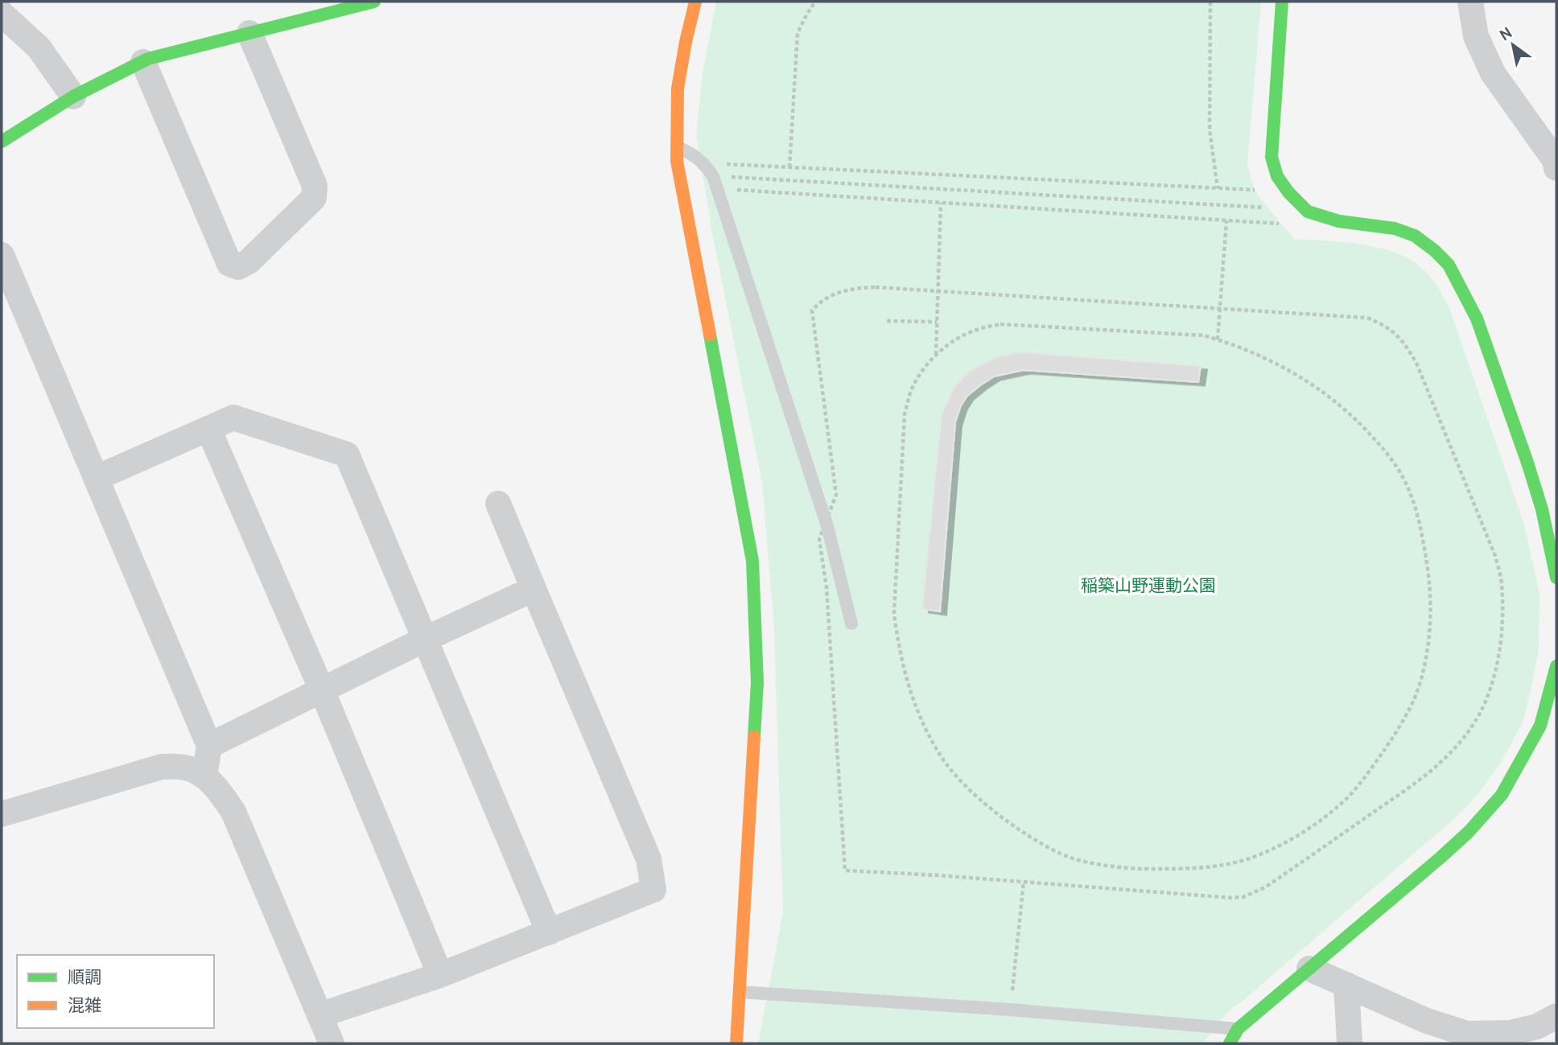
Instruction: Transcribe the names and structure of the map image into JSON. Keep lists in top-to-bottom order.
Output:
{
  "parks": ["稲築山野運動公園"],
  "legend": ["順調", "混雑"],
  "north": "top left"
}
